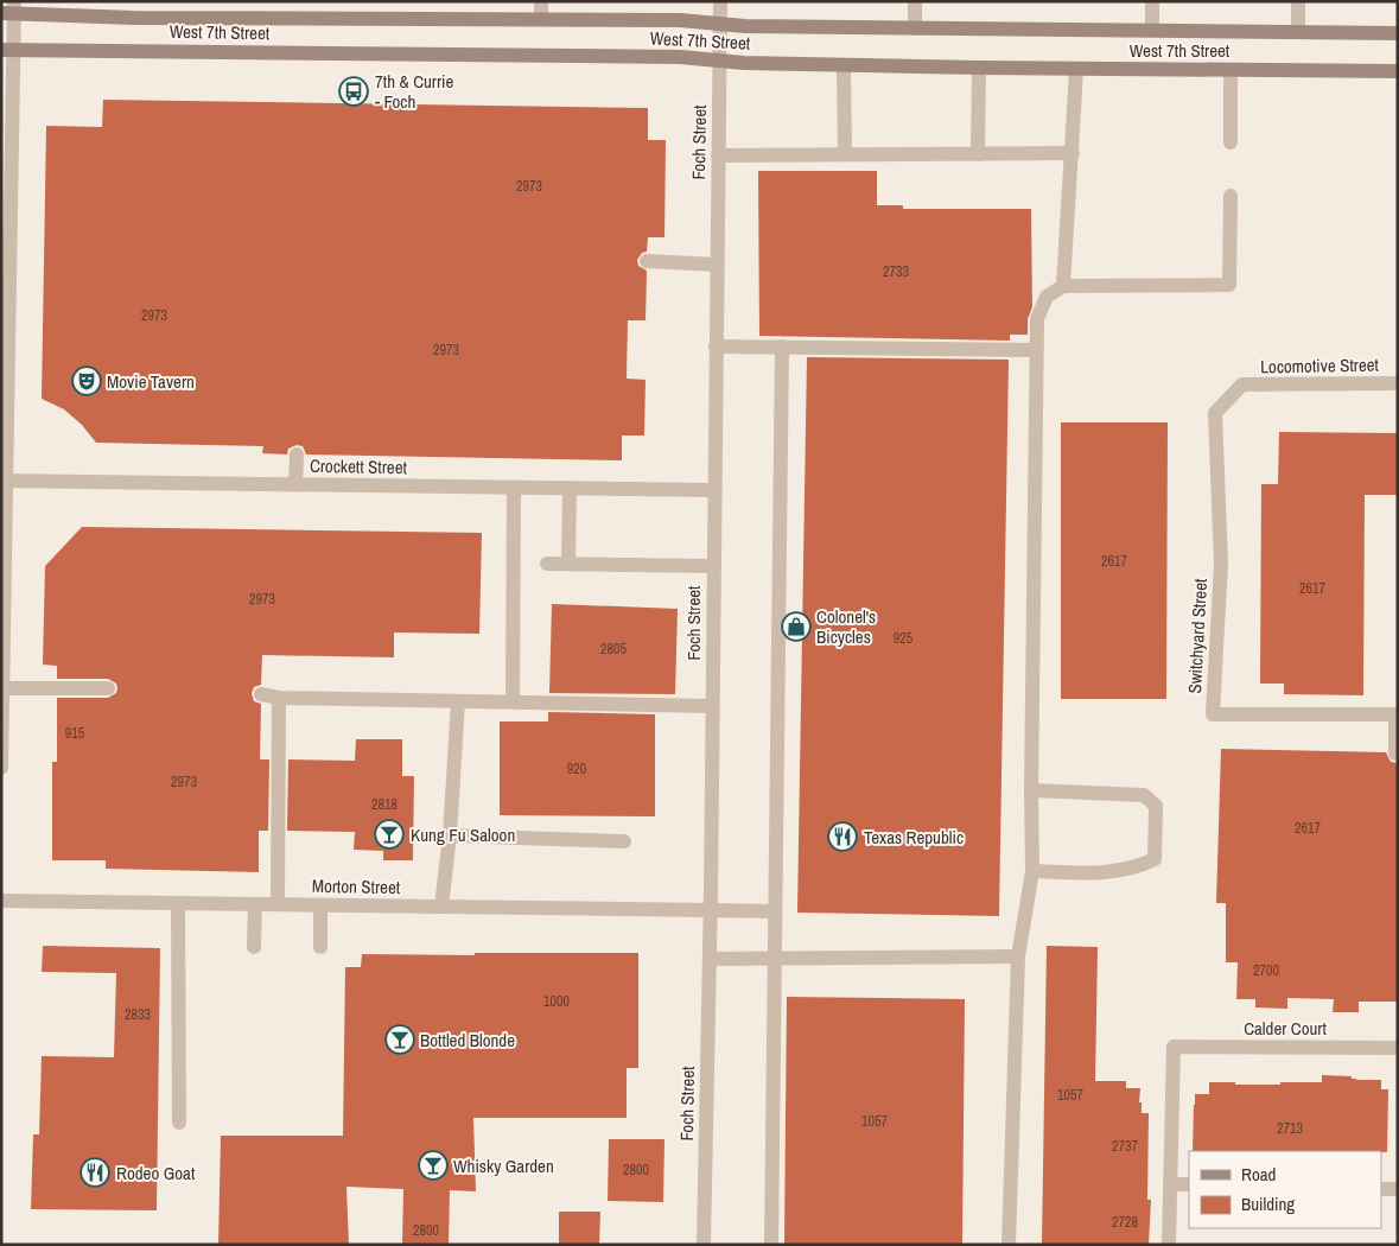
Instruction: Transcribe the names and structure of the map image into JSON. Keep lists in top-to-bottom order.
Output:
{
  "streets": {
    "main road": ["West 7th Street"],
    "street": [
      "Foch Street",
      "Locomotive Street",
      "Crockett Street",
      "Switchyard Street",
      "Morton Street",
      "Calder Court"
    ]
  },
  "crossings": [
    ["West 7th Street", "Foch Street"],
    ["Foch Street", "Crockett Street"],
    ["Foch Street", "Morton Street"],
    ["Locomotive Street", "Switchyard Street"]
  ],
  "places": {
    "bus stop": ["7th & Currie - Foch"],
    "theatre": ["Movie Tavern"],
    "shop": ["Colonel's Bicycles"],
    "bar": ["Kung Fu Saloon", "Bottled Blonde", "Whisky Garden"],
    "restaurant": ["Texas Republic", "Rodeo Goat"]
  },
  "house_numbers": [
    "2973",
    "2733",
    "2973",
    "2973",
    "2617",
    "2617",
    "2973",
    "925",
    "2805",
    "915",
    "920",
    "2973",
    "2818",
    "2617",
    "2700",
    "1000",
    "2833",
    "1057",
    "1057",
    "2713",
    "2737",
    "2800",
    "2728",
    "2800"
  ],
  "legend": ["Road", "Building"]
}
